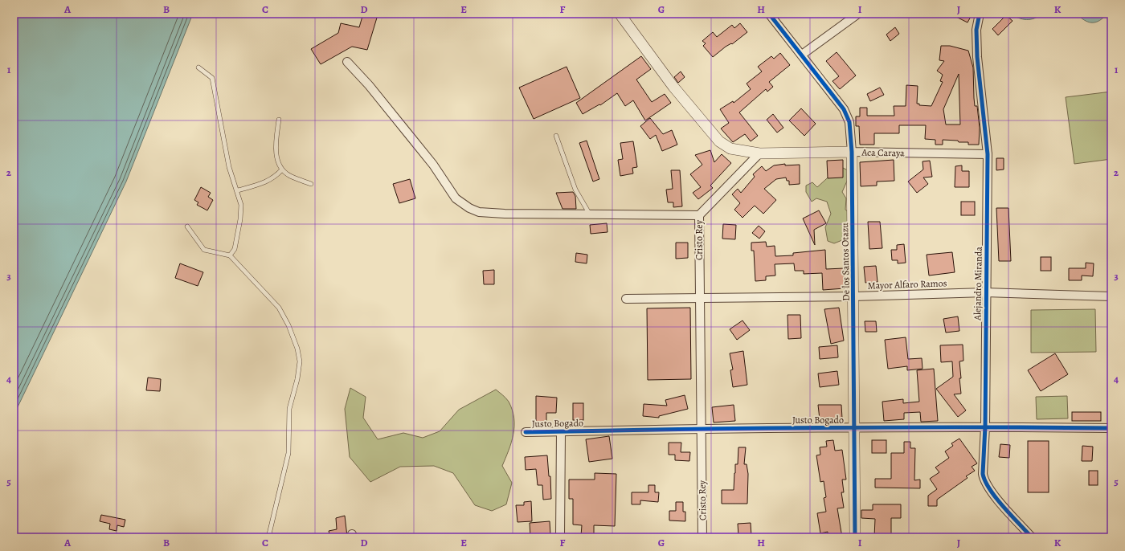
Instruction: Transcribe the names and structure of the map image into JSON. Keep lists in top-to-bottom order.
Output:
{
  "streets": {
    "street": [
      "Aca Caraya",
      "Cristo Rey",
      "De los Santos Otazu",
      "Alejandro Miranda",
      "Mayor Alfaro Ramos",
      "Justo Bogado"
    ]
  },
  "crossings": [
    ["Aca Caraya", "Cristo Rey"],
    ["Aca Caraya", "De los Santos Otazu"],
    ["Aca Caraya", "Alejandro Miranda"],
    ["Cristo Rey", "Mayor Alfaro Ramos"],
    ["Cristo Rey", "Justo Bogado"],
    ["De los Santos Otazu", "Mayor Alfaro Ramos"],
    ["De los Santos Otazu", "Justo Bogado"],
    ["Alejandro Miranda", "Mayor Alfaro Ramos"],
    ["Alejandro Miranda", "Justo Bogado"]
  ],
  "grid": {
    "columns": [
      "A",
      "B",
      "C",
      "D",
      "E",
      "F",
      "G",
      "H",
      "I",
      "J",
      "K"
    ],
    "rows": [
      "1",
      "2",
      "3",
      "4",
      "5"
    ]
  }
}
